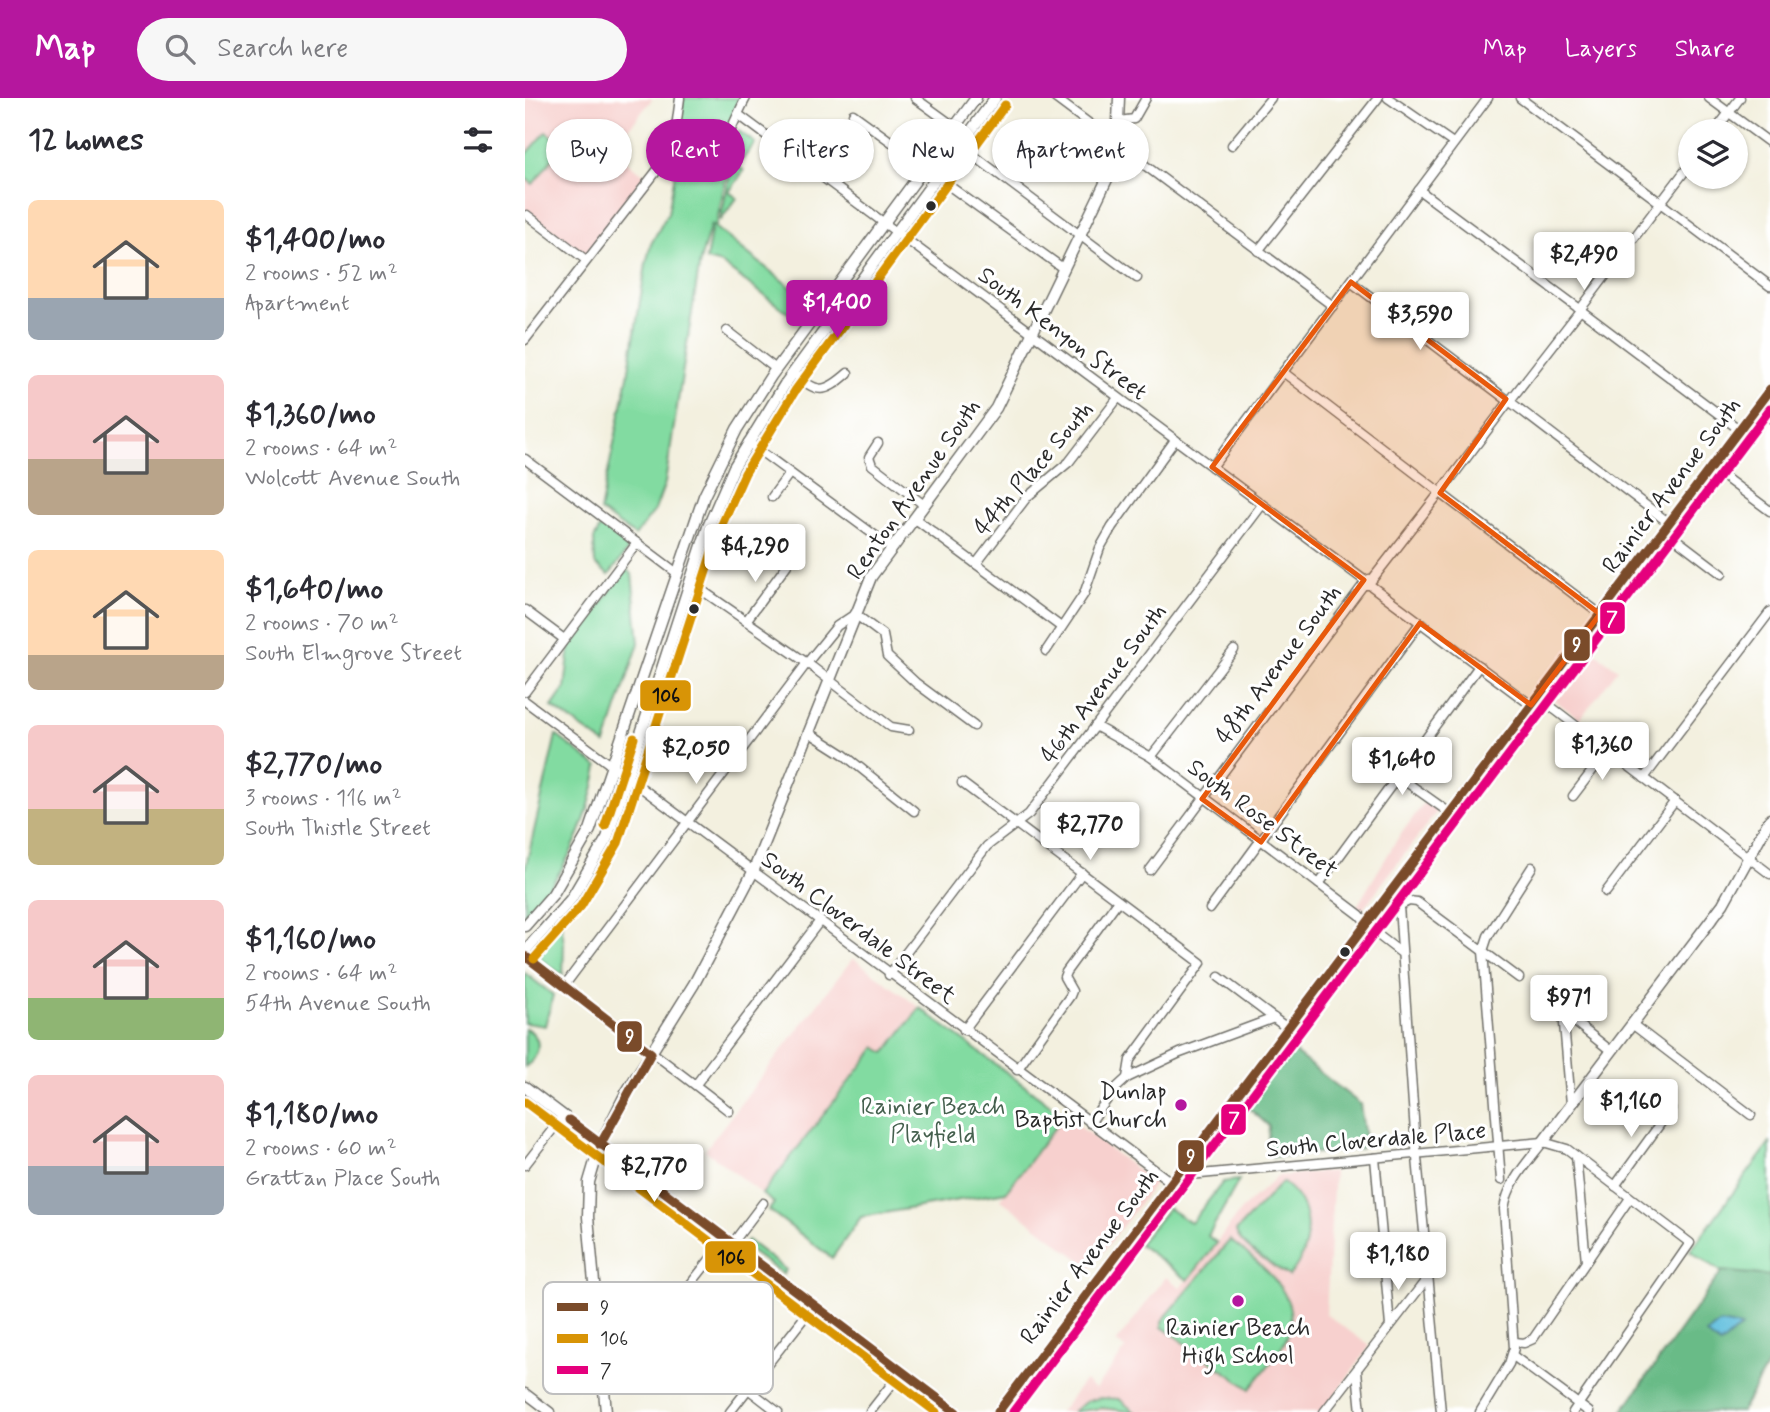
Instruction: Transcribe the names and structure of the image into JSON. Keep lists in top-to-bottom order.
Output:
{
  "streets": {
    "main road": ["Rainier Avenue South", "Renton Avenue South"],
    "street": [
      "South Kenyon Street",
      "44th Place South",
      "48th Avenue South",
      "46th Avenue South",
      "South Rose Street",
      "South Cloverdale Street",
      "South Cloverdale Place"
    ]
  },
  "crossings": [
    ["South Kenyon Street", "44th Place South"],
    ["South Kenyon Street", "Rainier Avenue South"],
    ["South Kenyon Street", "Renton Avenue South"],
    ["South Kenyon Street", "48th Avenue South"],
    ["South Kenyon Street", "46th Avenue South"],
    ["Rainier Avenue South", "South Rose Street"],
    ["Rainier Avenue South", "South Cloverdale Street"],
    ["Rainier Avenue South", "South Cloverdale Place"],
    ["Renton Avenue South", "South Cloverdale Street"],
    ["48th Avenue South", "South Rose Street"],
    ["46th Avenue South", "South Rose Street"],
    ["46th Avenue South", "South Cloverdale Street"],
    ["South Cloverdale Street", "South Cloverdale Place"]
  ],
  "parks": ["Rainier Beach Playfield"],
  "places": ["Dunlap Baptist Church", "Rainier Beach High School"],
  "lines": ["transit line 106", "transit line 9", "transit line 7"],
  "legend": ["9", "106", "7"],
  "page": {
    "header": "Map",
    "search": "Search here",
    "nav": ["Map", "Layers", "Share"],
    "heading": "12 homes",
    "chip": [
      "Buy",
      "Rent",
      "Filters",
      "New",
      "Apartment"
    ],
    "list": [
      {
        "name": "$1,400/mo",
        "note": "2 rooms · 52 m² · Apartment"
      },
      {
        "name": "$1,360/mo",
        "note": "2 rooms · 64 m² · Wolcott Avenue South"
      },
      {
        "name": "$1,640/mo",
        "note": "2 rooms · 70 m² · South Elmgrove Street"
      },
      {
        "name": "$2,770/mo",
        "note": "3 rooms · 116 m² · South Thistle Street"
      },
      {
        "name": "$1,160/mo",
        "note": "2 rooms · 64 m² · 54th Avenue South"
      },
      {
        "name": "$1,180/mo",
        "note": "2 rooms · 60 m² · Grattan Place South"
      }
    ],
    "price": [
      "$2,490",
      "$1,400",
      "$3,590",
      "$4,290",
      "$1,360",
      "$2,050",
      "$1,640",
      "$2,770",
      "$971",
      "$1,160",
      "$2,770",
      "$1,180"
    ]
  }
}
